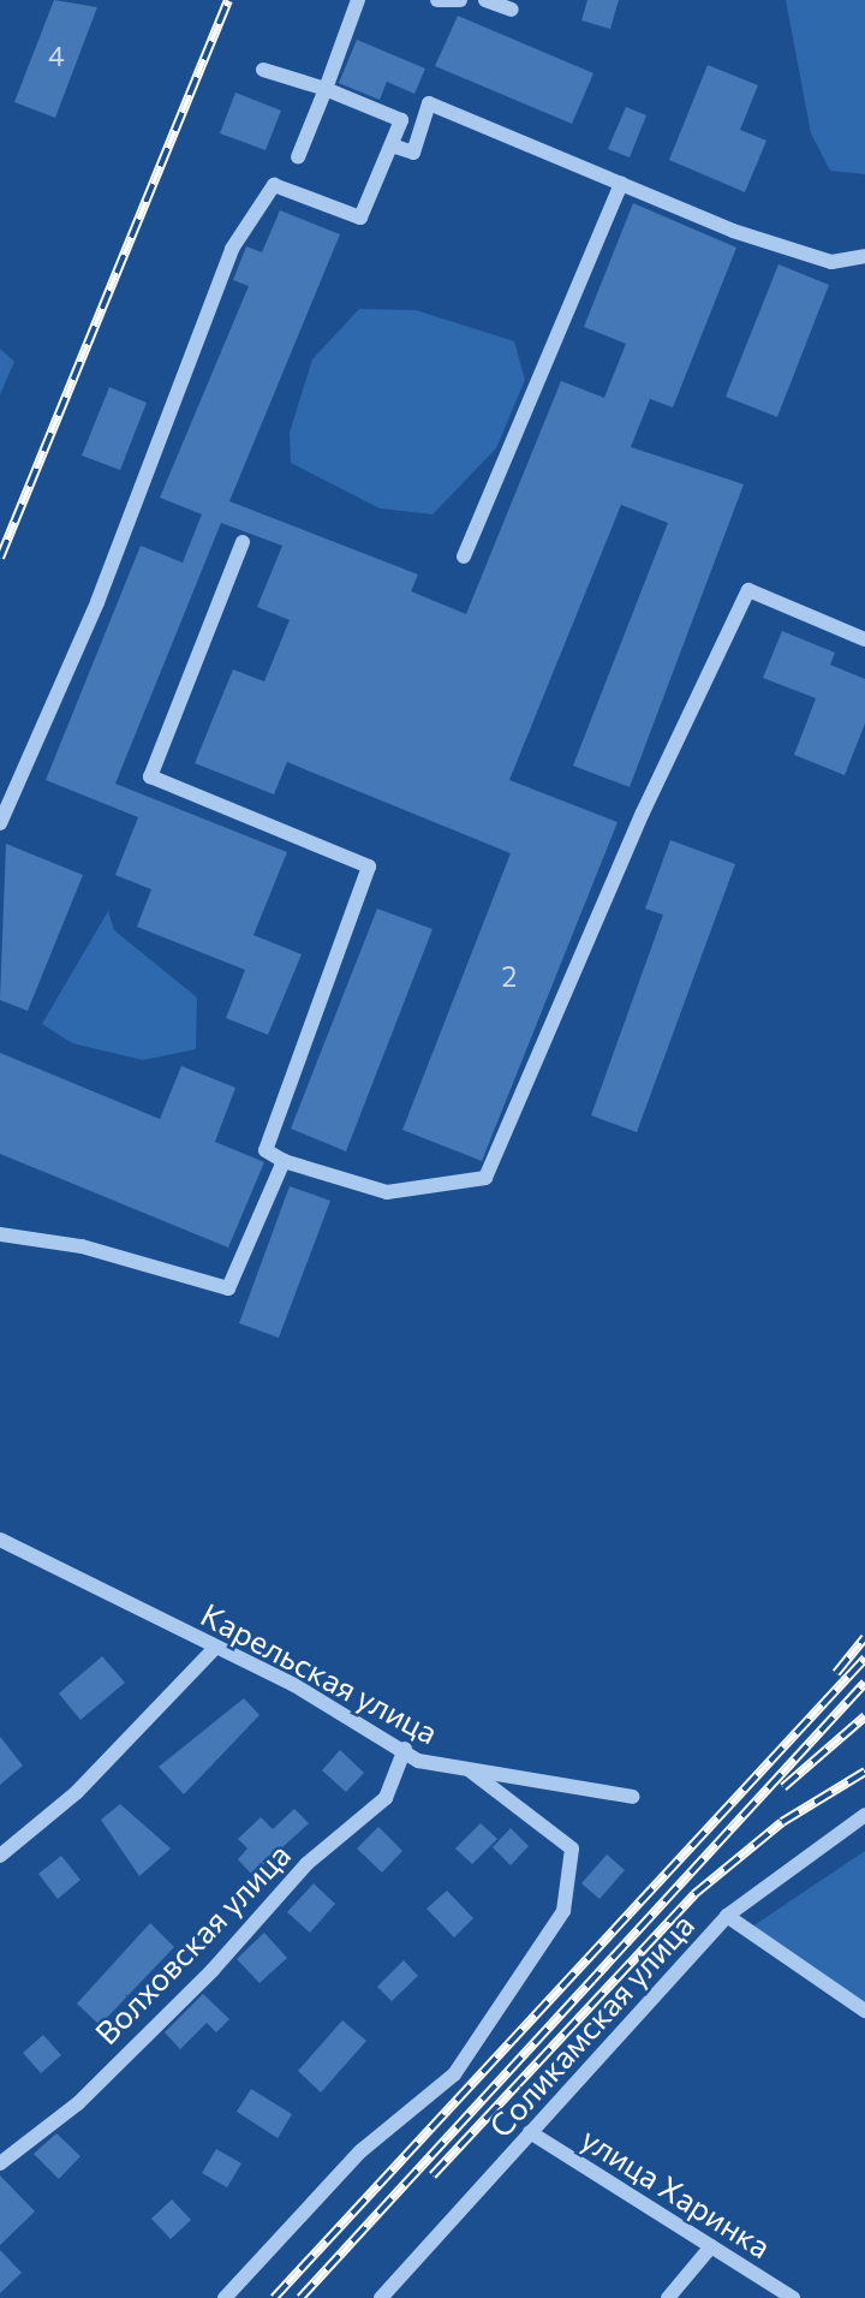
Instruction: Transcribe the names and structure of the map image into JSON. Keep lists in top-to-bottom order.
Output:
{
  "streets": {
    "street": [
      "Карельская улица",
      "Волховская улица",
      "Соликамская улица",
      "улица Харинка"
    ]
  },
  "crossings": [
    ["Карельская улица", "Волховская улица"],
    ["Соликамская улица", "улица Харинка"]
  ],
  "house_numbers": ["4", "2"]
}
